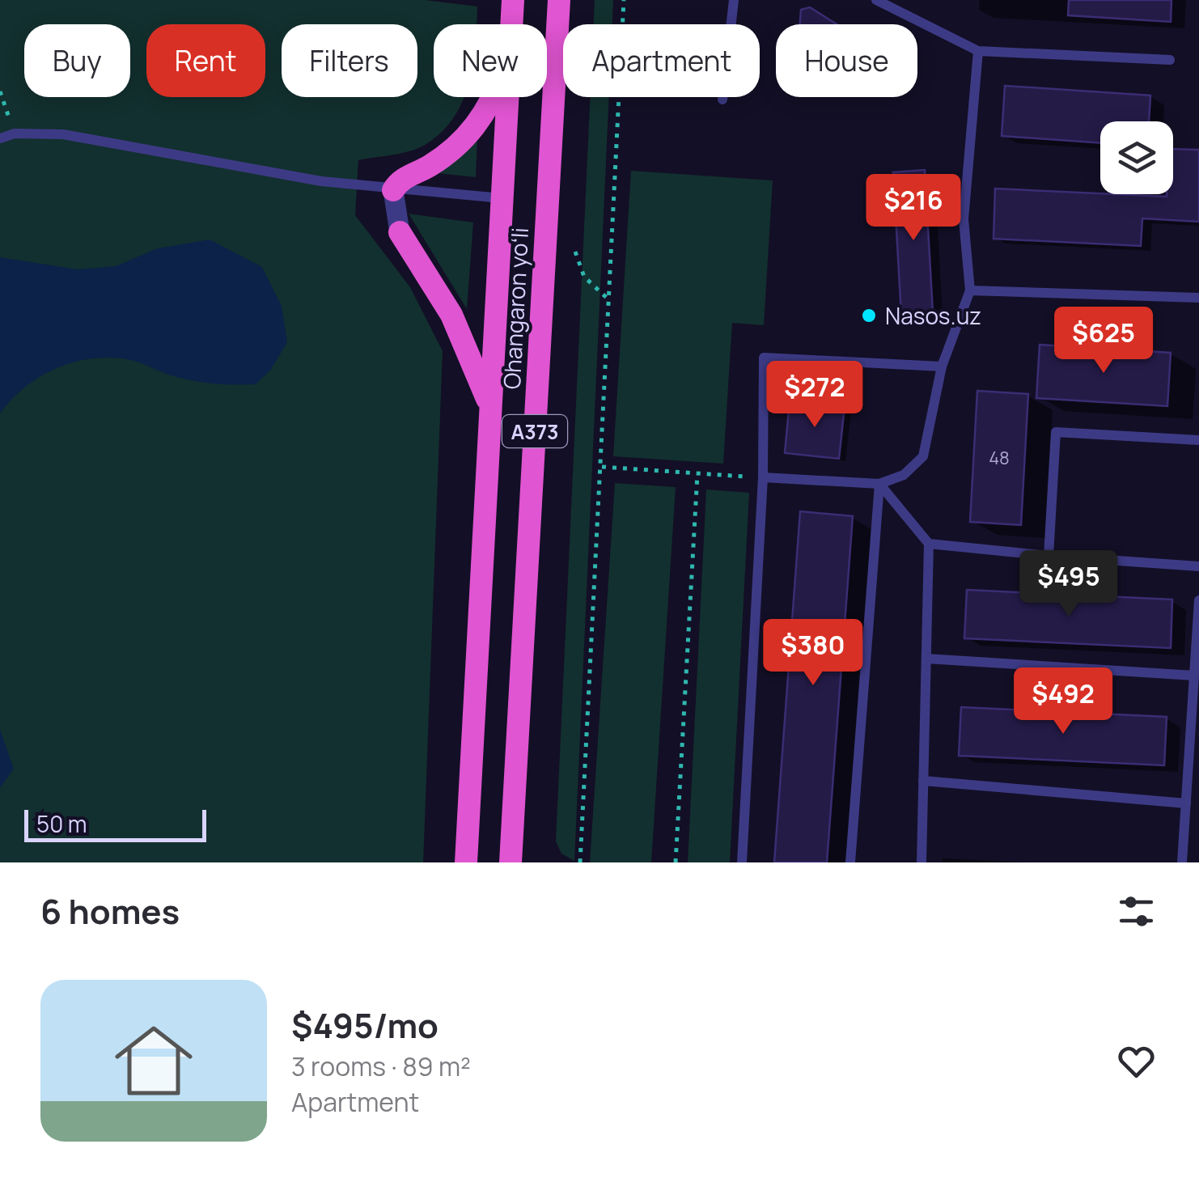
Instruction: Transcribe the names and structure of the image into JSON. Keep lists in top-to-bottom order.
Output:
{
  "streets": {
    "highway": ["Ohangaron yoʻli", "A373"]
  },
  "places": ["Nasos.uz"],
  "house_numbers": ["48"],
  "scale_bar": "50 m",
  "page": {
    "chip": [
      "Buy",
      "Rent",
      "Filters",
      "New",
      "Apartment",
      "House"
    ],
    "price": [
      "$216",
      "$625",
      "$272",
      "$495",
      "$380",
      "$492"
    ],
    "scale": "50 m",
    "heading": "6 homes",
    "list": [
      {
        "name": "$495/mo",
        "note": "3 rooms · 89 m² · Apartment"
      }
    ]
  }
}
